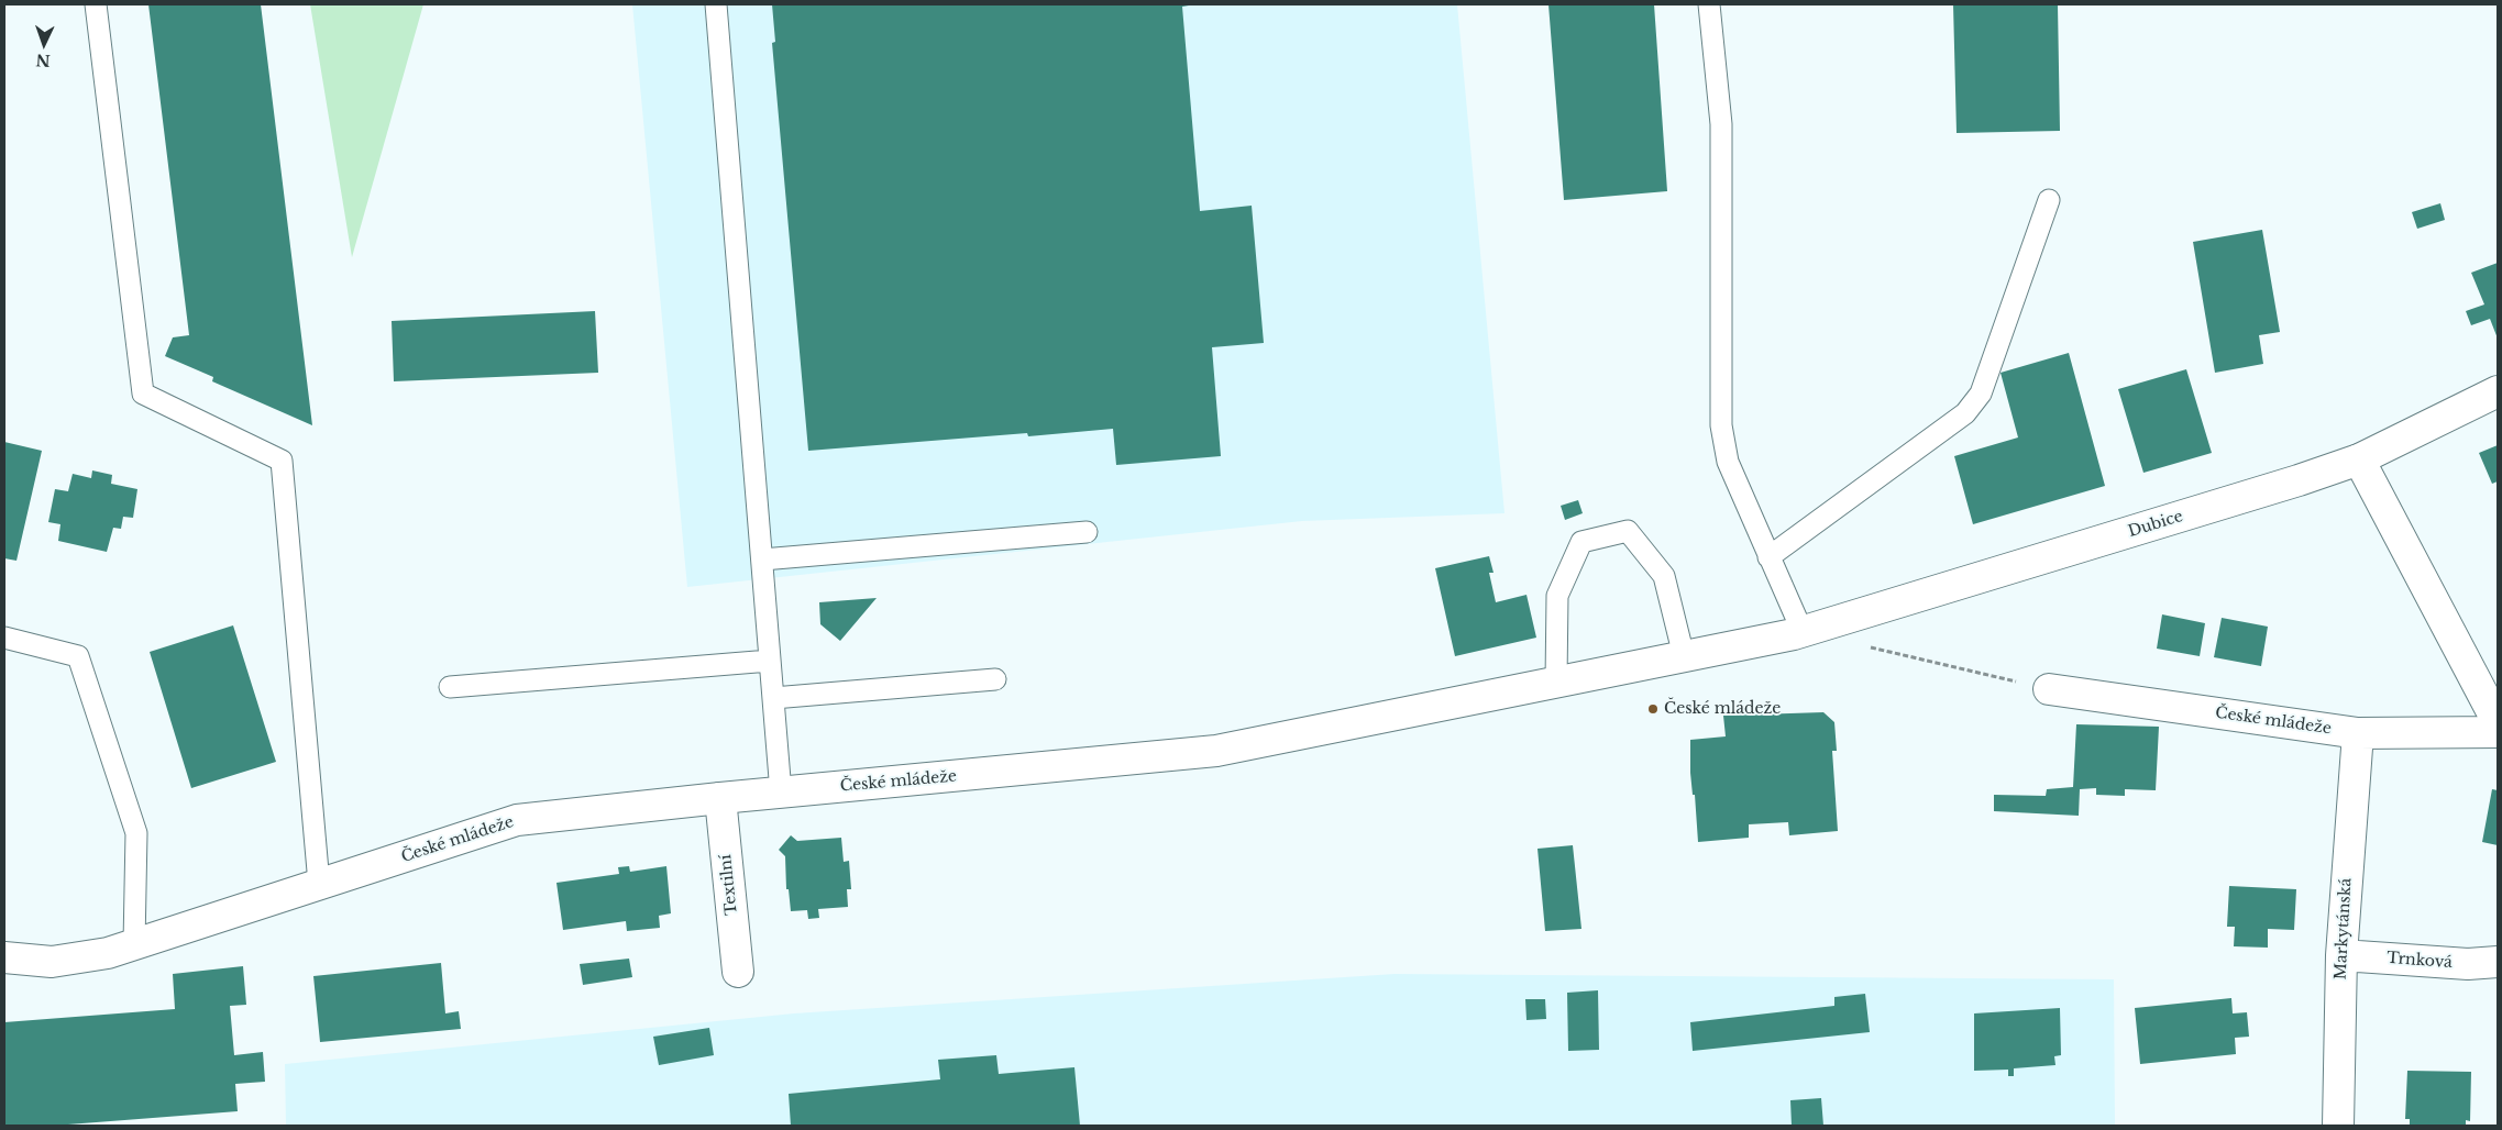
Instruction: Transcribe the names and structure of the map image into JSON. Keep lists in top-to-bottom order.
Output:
{
  "streets": {
    "street": [
      "Dubice",
      "České mládeže",
      "Textilní",
      "Markytánská",
      "Trnková"
    ]
  },
  "crossings": [
    ["Dubice", "České mládeže"],
    ["České mládeže", "Textilní"],
    ["České mládeže", "Markytánská"],
    ["Markytánská", "Trnková"]
  ],
  "places": ["České mládeže"],
  "north": "bottom"
}
